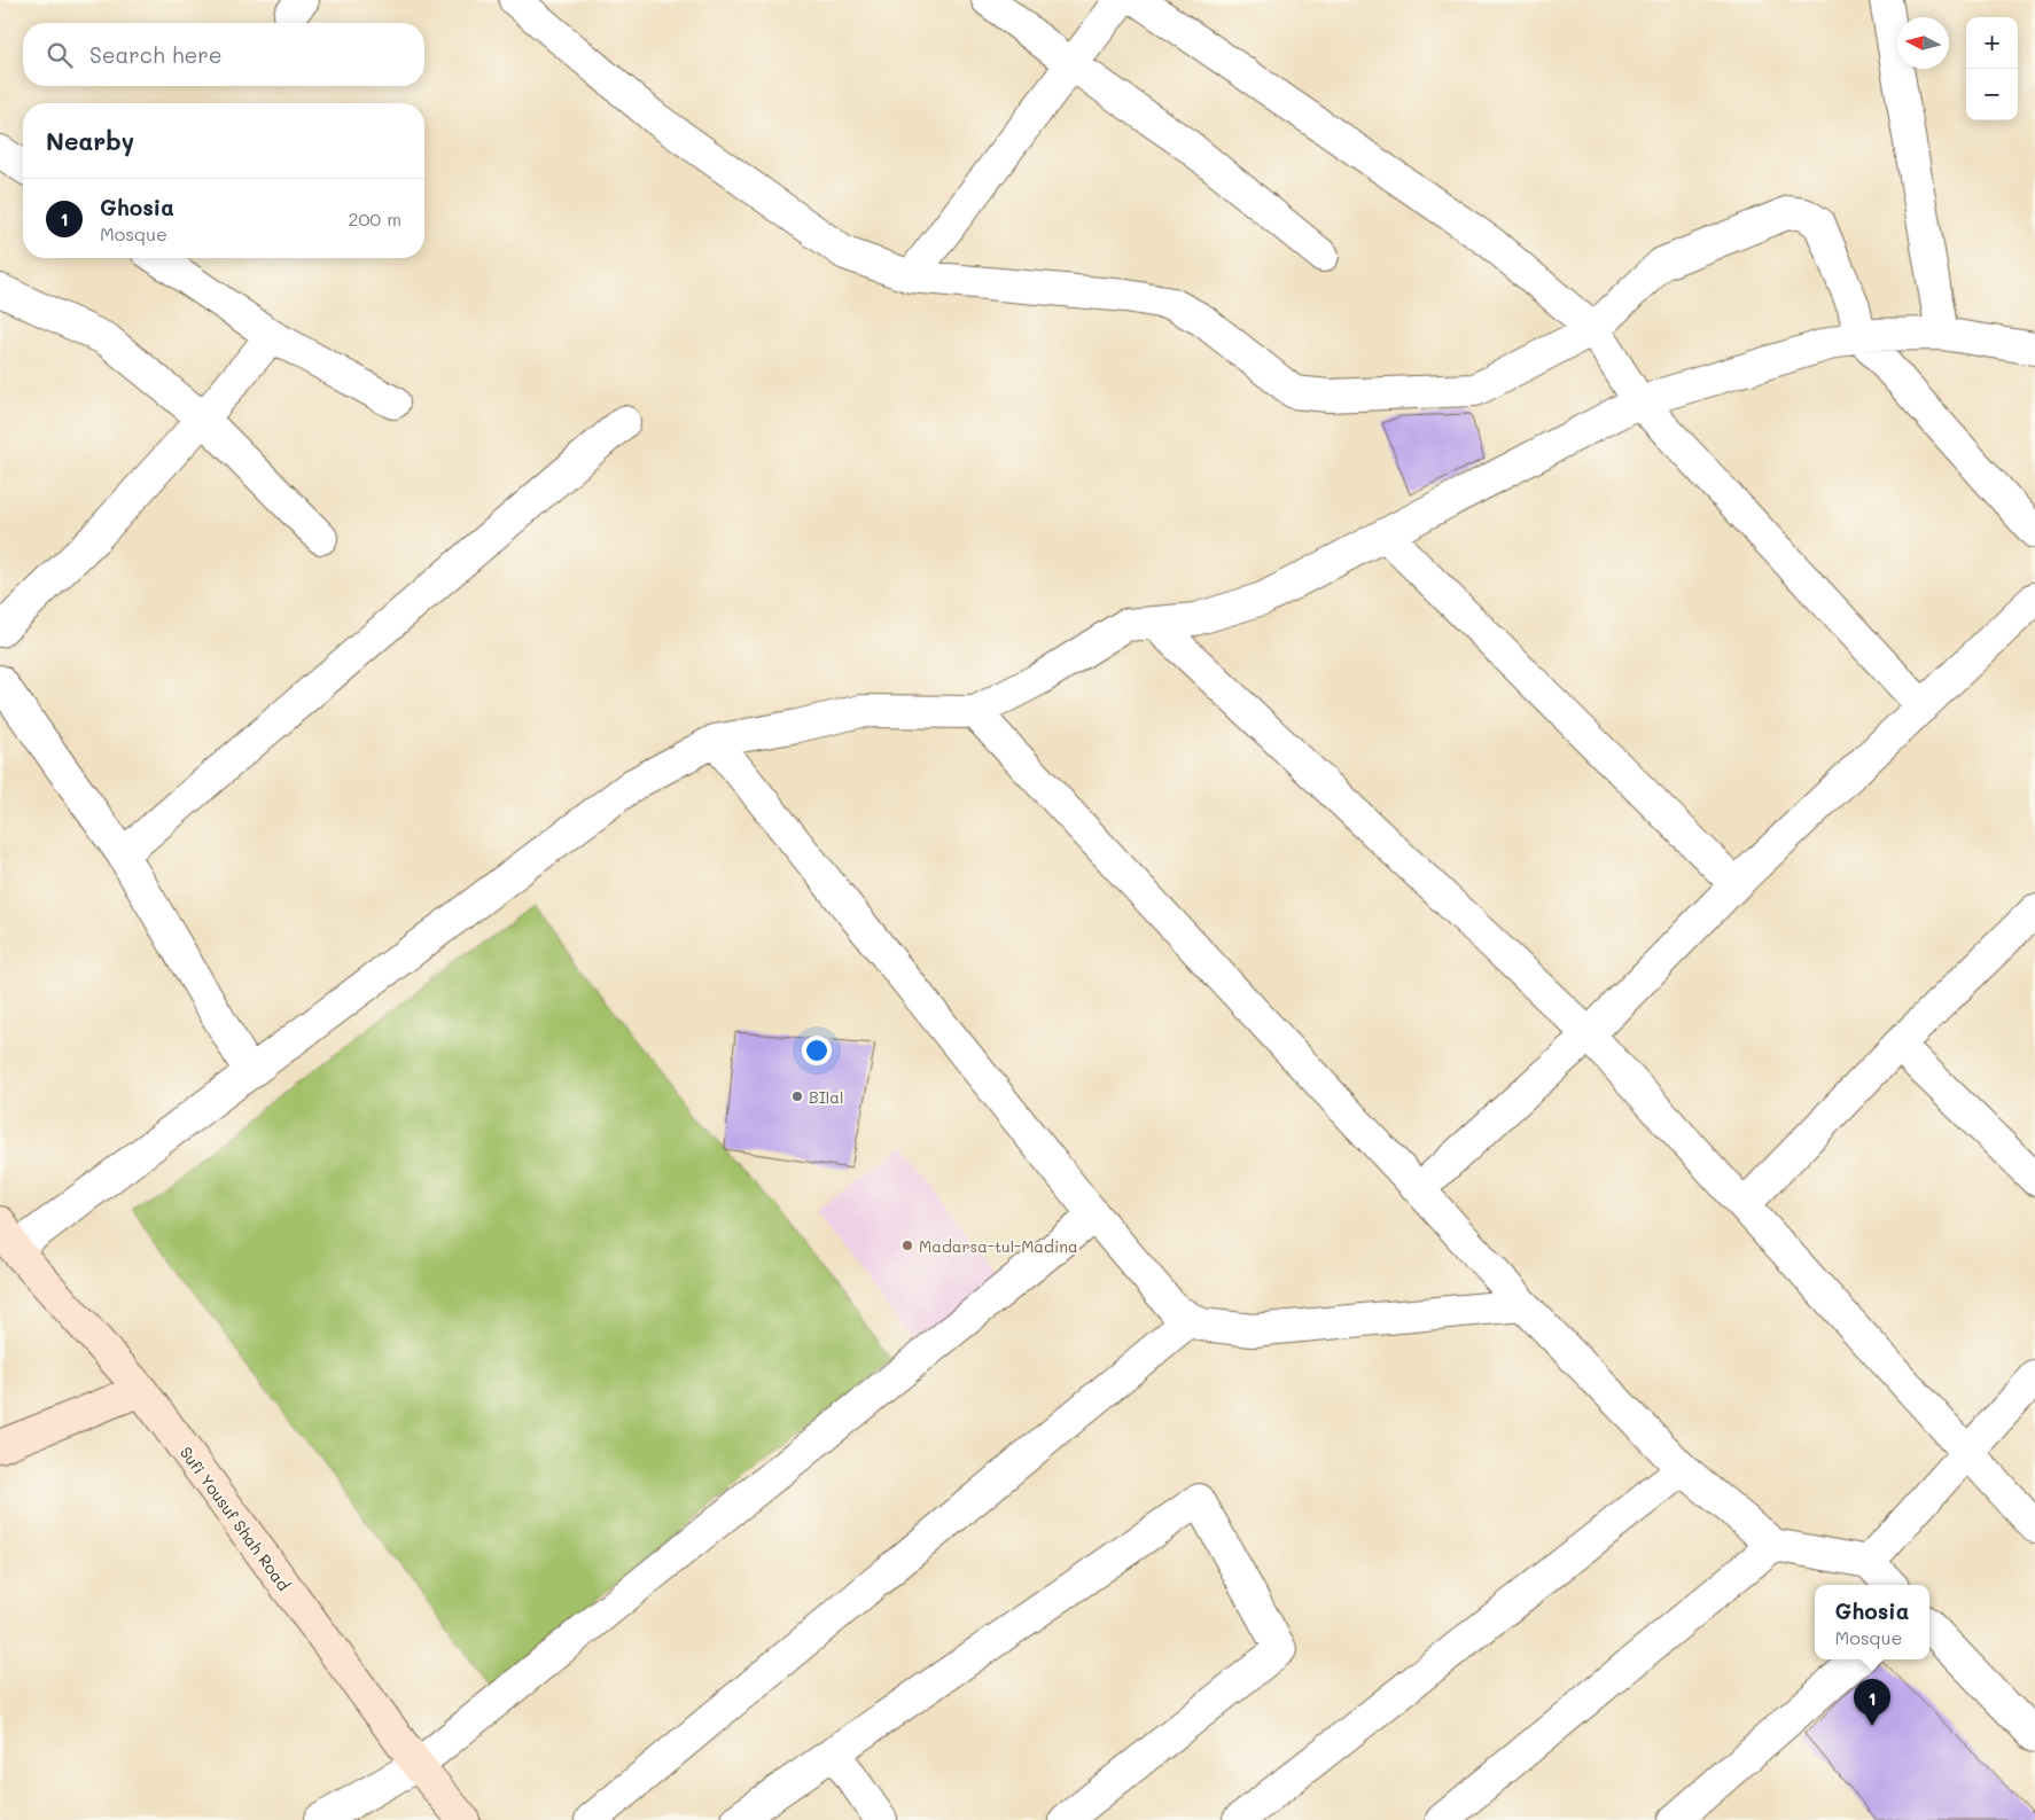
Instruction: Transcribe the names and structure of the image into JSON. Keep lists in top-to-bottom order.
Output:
{
  "streets": {
    "main road": ["Sufi Yousuf Shah Road"]
  },
  "places": ["BIlal", "Madarsa-tul-Madina"],
  "north": "left",
  "page": {
    "map_buttons": ["+", "−"],
    "search": "Search here",
    "heading": "Nearby",
    "list": [
      {
        "mark": "1",
        "name": "Ghosia",
        "note": "Mosque",
        "value": "200 m"
      }
    ],
    "popup": ["Ghosia", "Mosque"],
    "pins": "1"
  }
}
